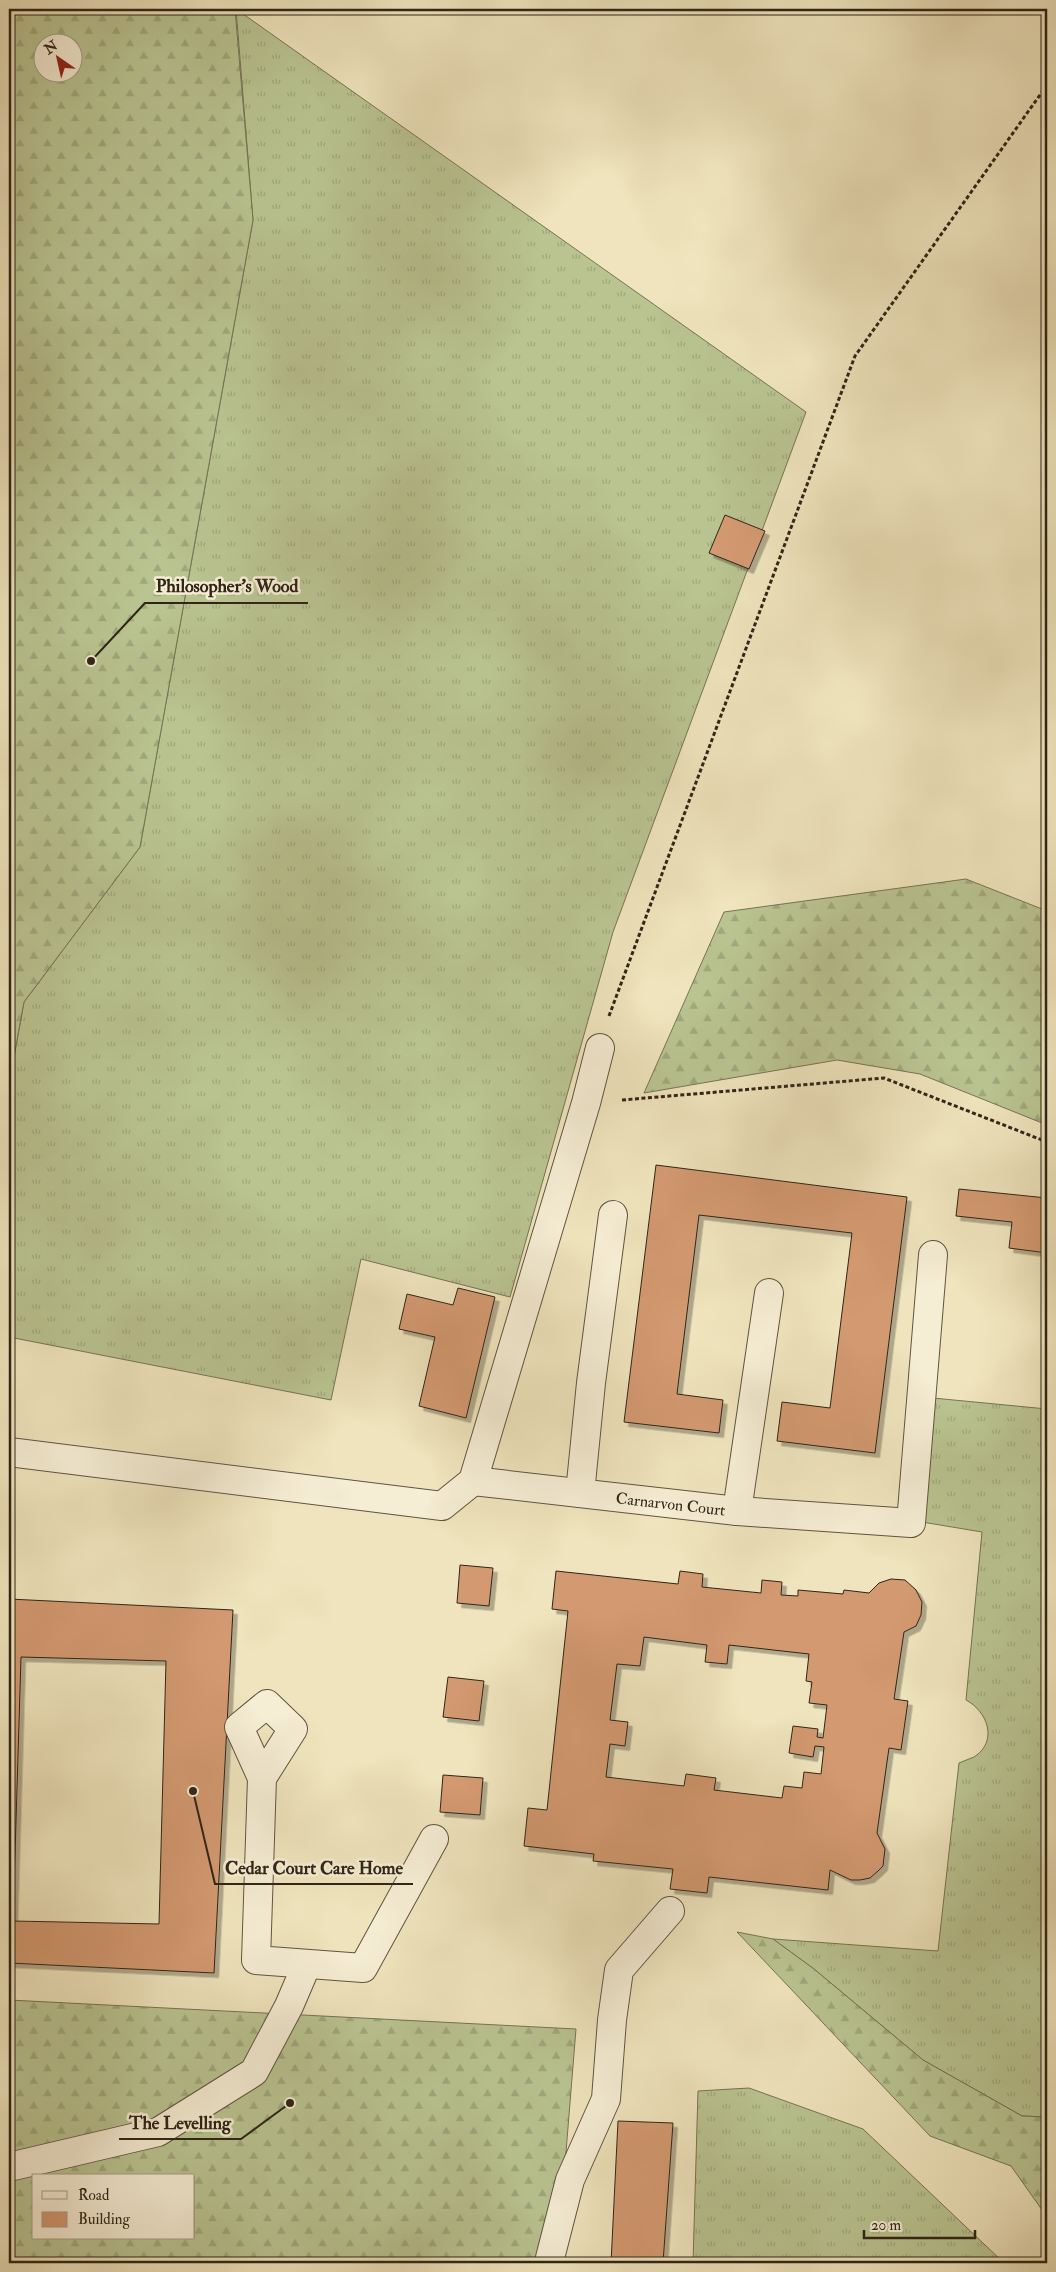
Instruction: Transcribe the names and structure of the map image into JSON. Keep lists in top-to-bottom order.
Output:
{
  "streets": {
    "lane": ["Carnarvon Court"]
  },
  "places": ["Philosopher's Wood", "Cedar Court Care Home", "The Levelling"],
  "legend": ["Road", "Building"],
  "scale_bar": "20 m",
  "north": "top left"
}
